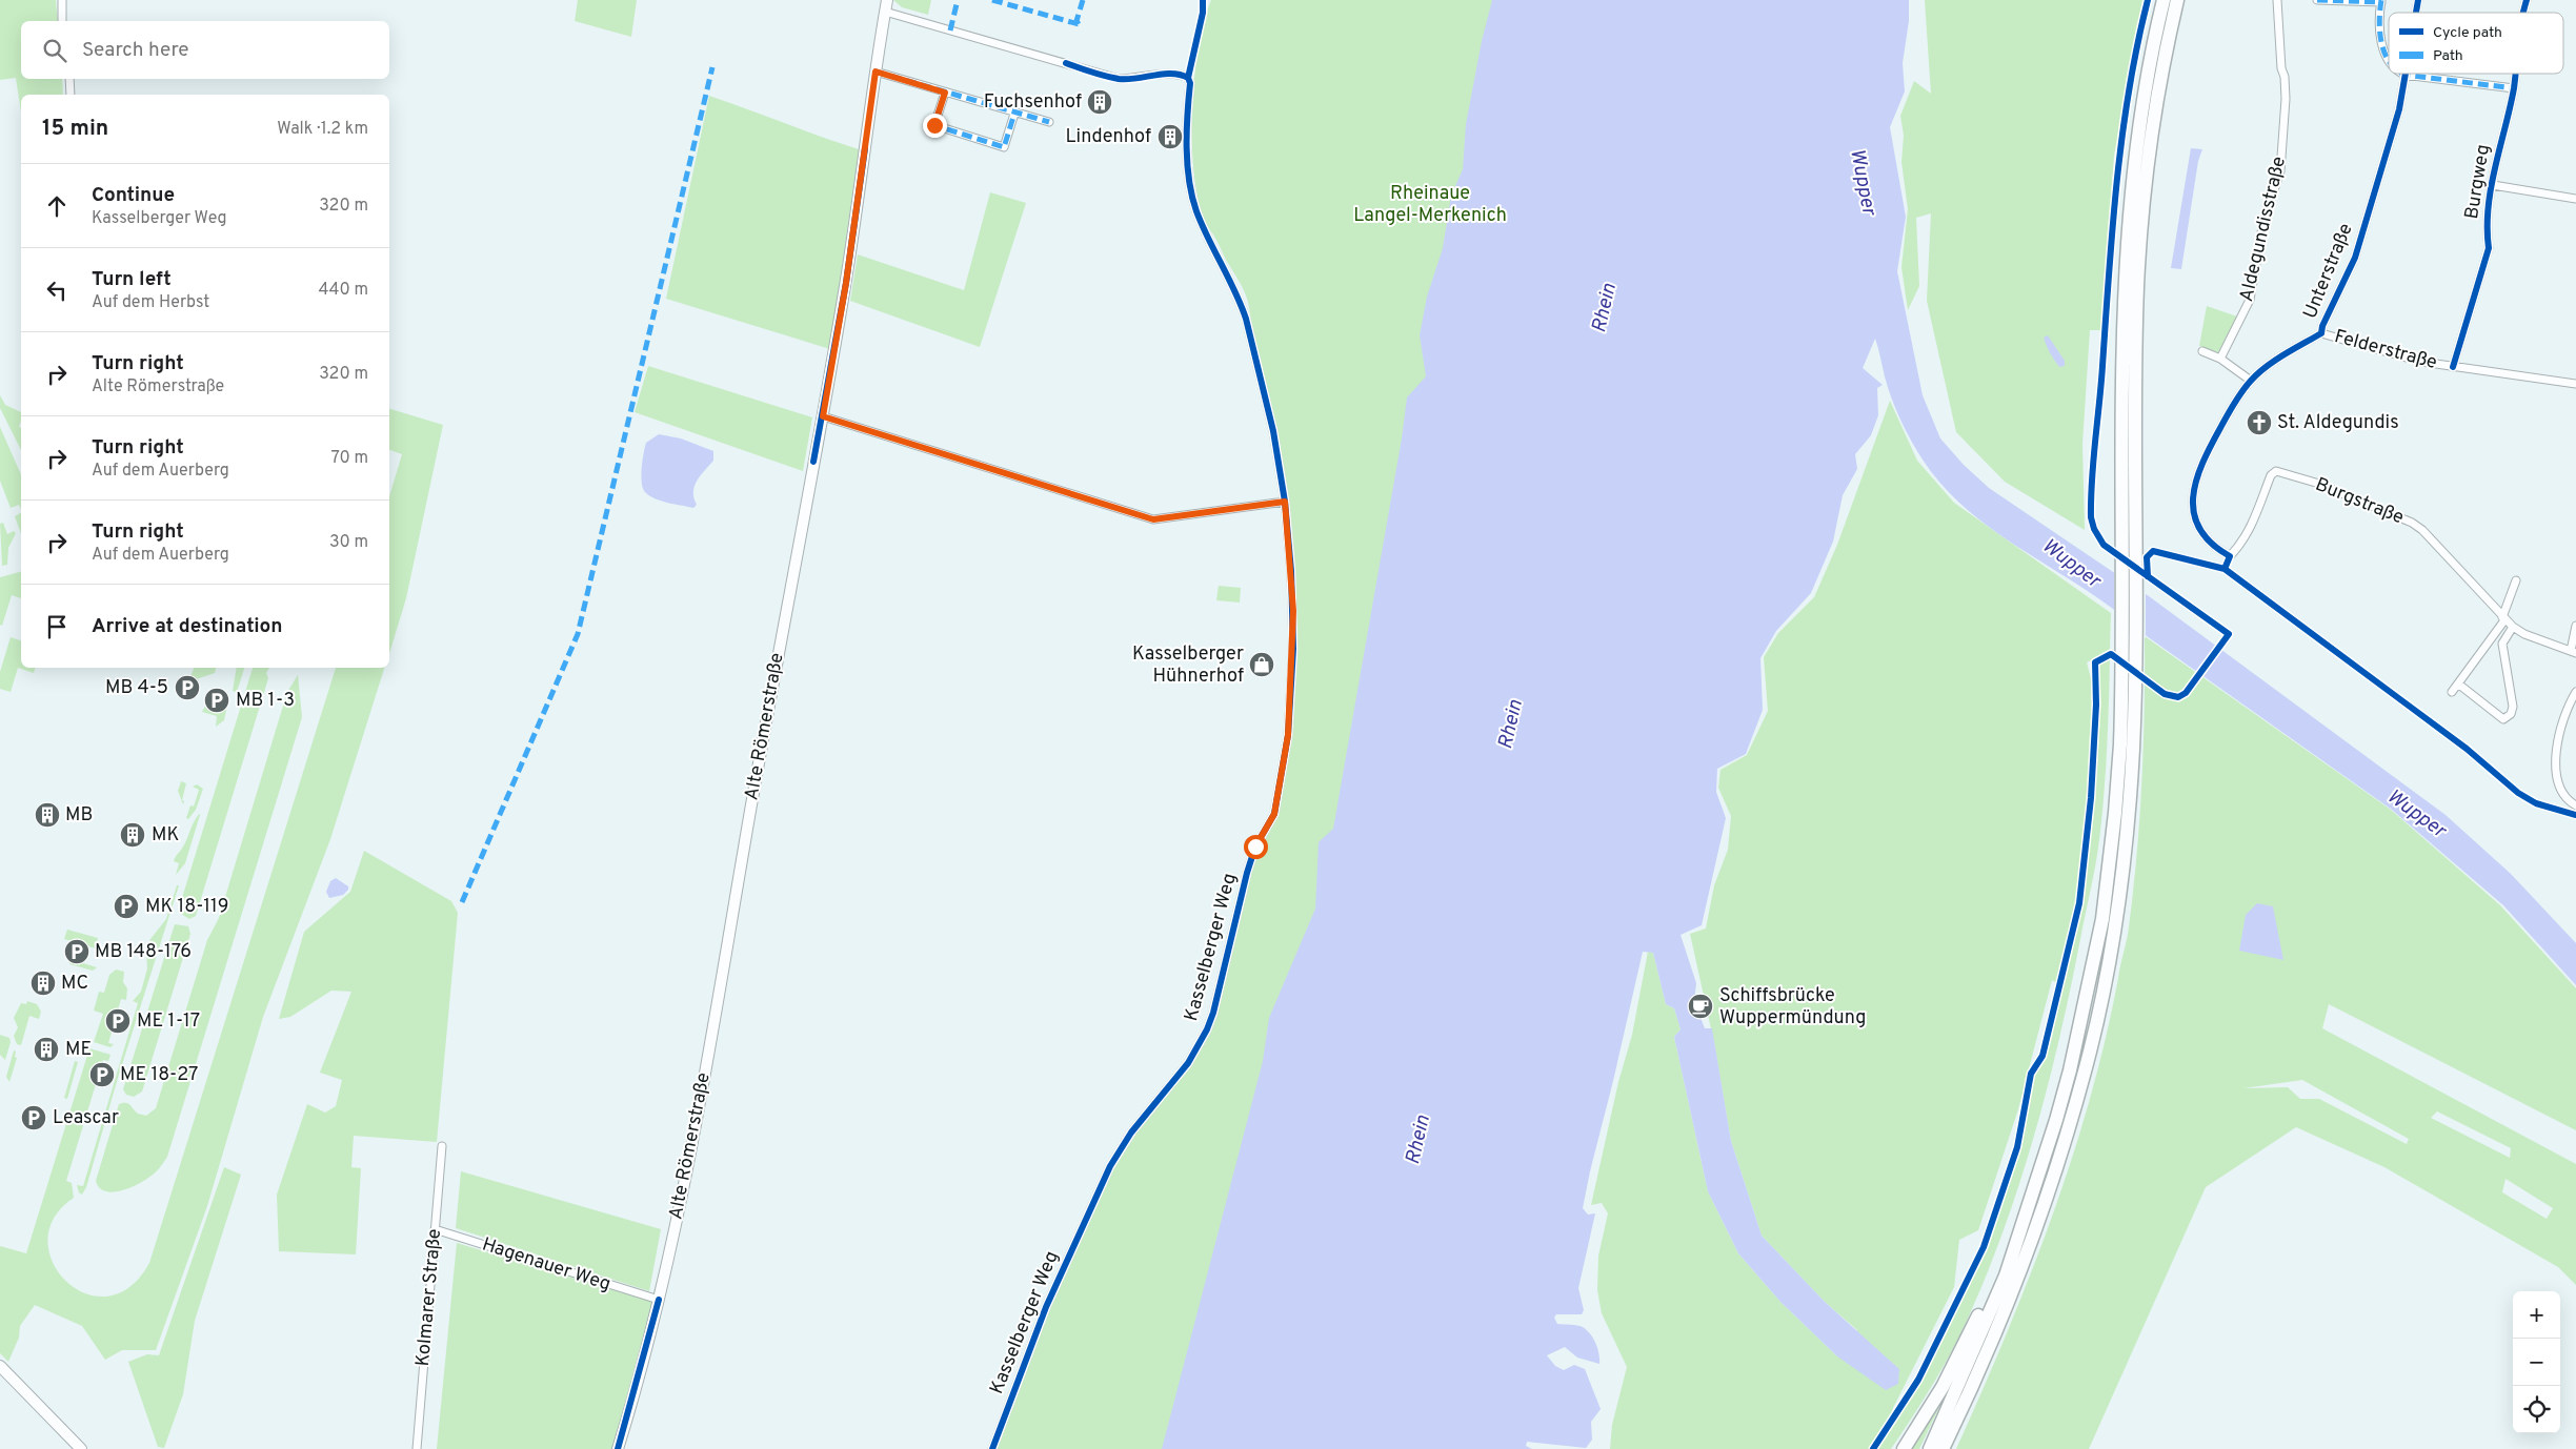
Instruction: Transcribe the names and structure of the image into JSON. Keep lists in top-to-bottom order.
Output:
{
  "streets": {
    "street": [
      "Burgweg",
      "Aldegundisstraße",
      "Unterstraße",
      "Felderstraße",
      "Burgstraße",
      "Alte Römerstraße",
      "Kasselberger Weg",
      "Hagenauer Weg",
      "Kolmarer Straße"
    ]
  },
  "crossings": [
    ["Burgweg", "Felderstraße"],
    ["Unterstraße", "Felderstraße"],
    ["Unterstraße", "Burgstraße"],
    ["Alte Römerstraße", "Kasselberger Weg"],
    ["Alte Römerstraße", "Hagenauer Weg"],
    ["Hagenauer Weg", "Kolmarer Straße"]
  ],
  "water": ["Wupper", "Rhein"],
  "parks": ["Rheinaue Langel-Merkenich"],
  "places": {
    "building": [
      "Fuchsenhof",
      "Lindenhof",
      "MB",
      "MK",
      "MC",
      "ME"
    ],
    "church": ["St. Aldegundis"],
    "shop": ["Kasselberger Hühnerhof"],
    "parking": [
      "MB 4-5",
      "MB 1-3",
      "MK 18-119",
      "MB 148-176",
      "ME 1-17",
      "ME 18-27",
      "Leascar"
    ],
    "cafe": ["Schiffsbrücke Wuppermündung"]
  },
  "legend": ["Cycle path", "Path"],
  "page": {
    "search": "Search here",
    "heading": ["15 min", "Walk · 1.2 km"],
    "list": [
      ["Continue", "Kasselberger Weg", "320 m"],
      ["Turn left", "Auf dem Herbst", "440 m"],
      ["Turn right", "Alte Römerstraße", "320 m"],
      ["Turn right", "Auf dem Auerberg", "70 m"],
      ["Turn right", "Auf dem Auerberg", "30 m"],
      "Arrive at destination"
    ],
    "map_buttons": ["+", "−"]
  }
}
